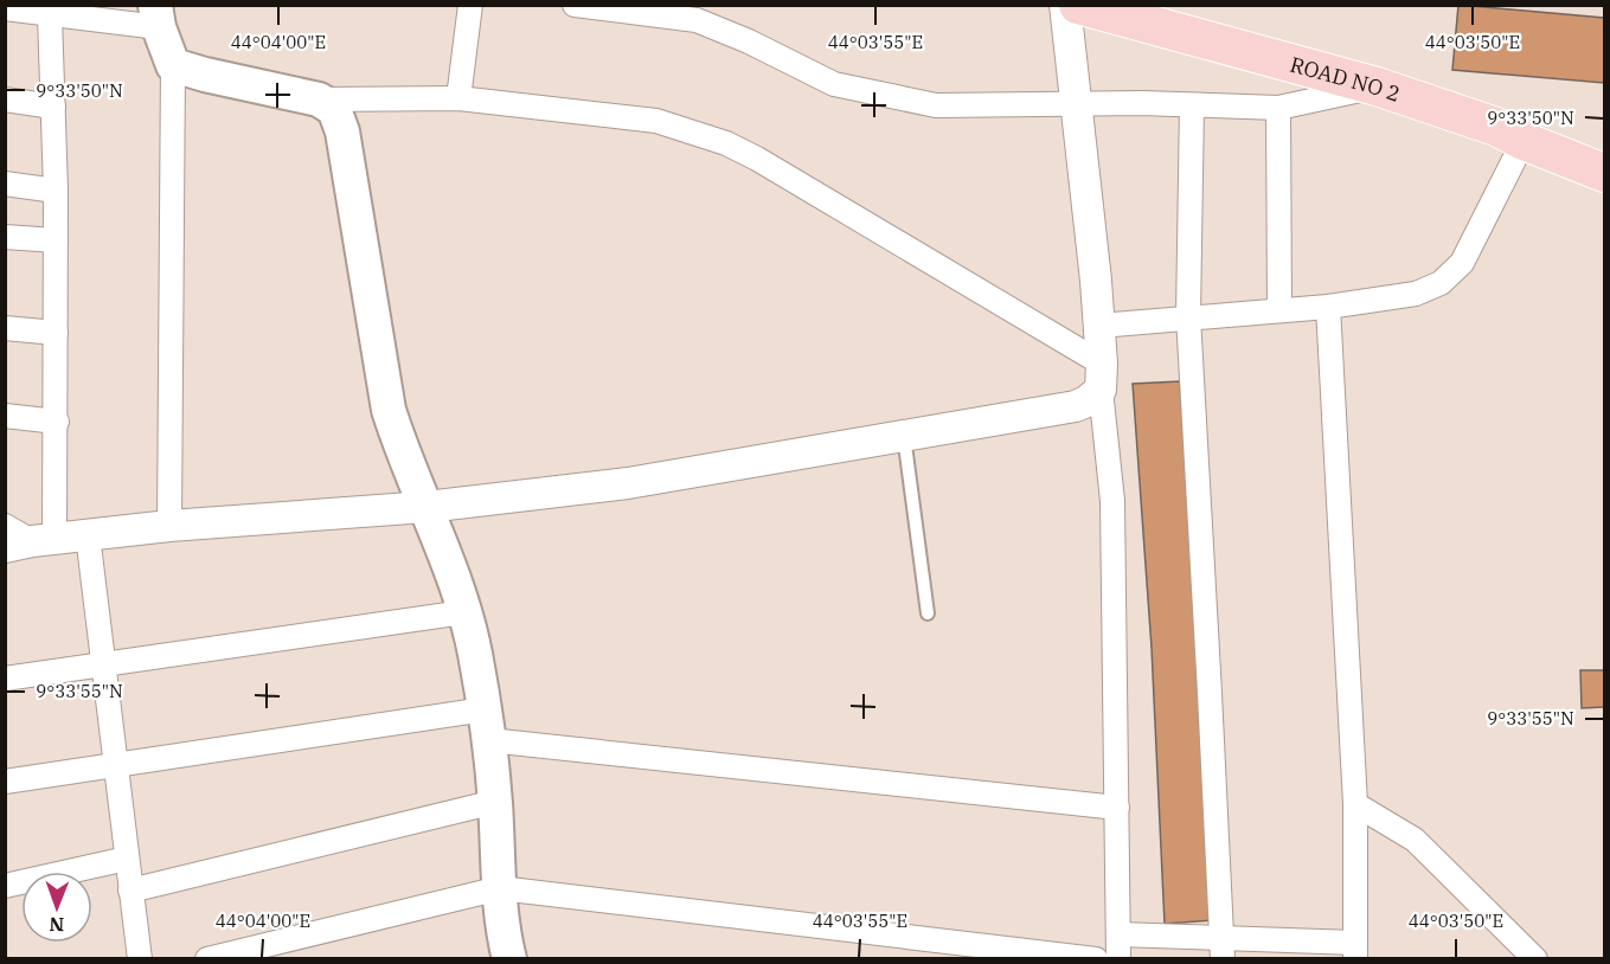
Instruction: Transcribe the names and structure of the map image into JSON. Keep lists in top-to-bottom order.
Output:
{
  "streets": {
    "main road": ["ROAD NO 2"]
  },
  "north": "bottom",
  "coordinates": [
    "44°04'00\"E",
    "44°03'55\"E",
    "44°03'50\"E",
    "9°33'50\"N",
    "9°33'55\"N"
  ]
}
